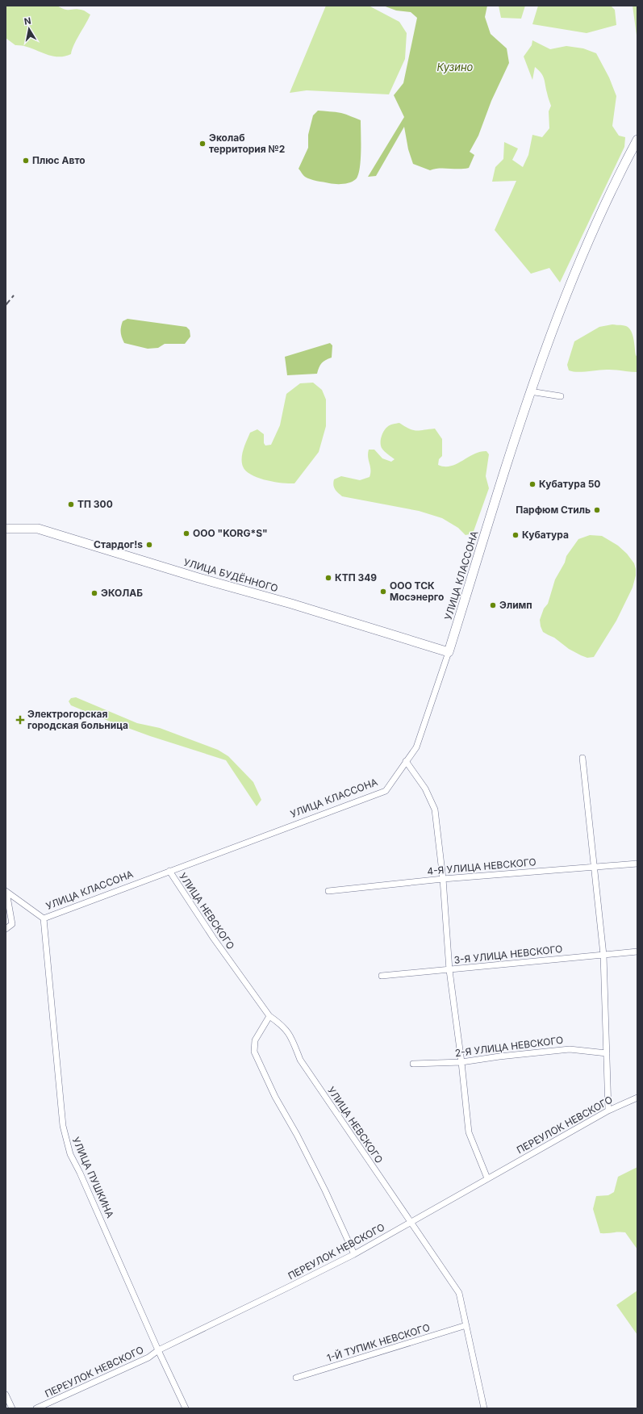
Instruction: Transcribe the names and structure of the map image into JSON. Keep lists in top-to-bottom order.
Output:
{
  "streets": {
    "street": [
      "УЛИЦА БУДЁННОГО",
      "УЛИЦА КЛАССОНА",
      "4-Я УЛИЦА НЕВСКОГО",
      "УЛИЦА НЕВСКОГО",
      "3-Я УЛИЦА НЕВСКОГО",
      "2-Я УЛИЦА НЕВСКОГО",
      "ПЕРЕУЛОК НЕВСКОГО",
      "УЛИЦА ПУШКИНА",
      "1-Й ТУПИК НЕВСКОГО"
    ]
  },
  "crossings": [
    ["УЛИЦА БУДЁННОГО", "УЛИЦА КЛАССОНА"],
    ["УЛИЦА КЛАССОНА", "УЛИЦА НЕВСКОГО"],
    ["УЛИЦА КЛАССОНА", "УЛИЦА ПУШКИНА"],
    ["УЛИЦА НЕВСКОГО", "ПЕРЕУЛОК НЕВСКОГО"],
    ["УЛИЦА НЕВСКОГО", "1-Й ТУПИК НЕВСКОГО"],
    ["ПЕРЕУЛОК НЕВСКОГО", "УЛИЦА ПУШКИНА"]
  ],
  "water": ["Кузино"],
  "places": {
    "other": [
      "Эколаб территория №2",
      "Плюс Авто",
      "Кубатура 50",
      "ТП 300",
      "Парфюм Стиль",
      "ООО \"KORG*S\"",
      "Кубатура",
      "Стардог!s",
      "КТП 349",
      "ООО ТСК Мосэнерго",
      "ЭКОЛАБ",
      "Элимп"
    ],
    "health": ["Электрогорская городская больница"]
  },
  "north": "top"
}
